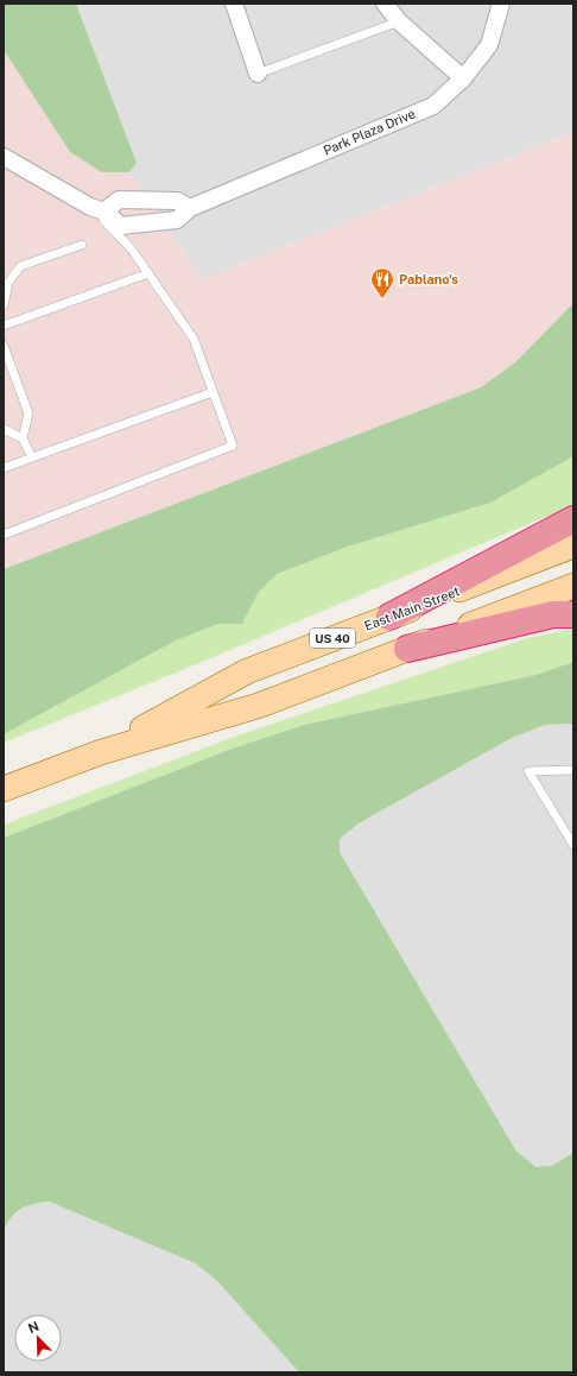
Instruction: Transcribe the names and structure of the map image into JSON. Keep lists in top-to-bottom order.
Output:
{
  "streets": {
    "main road": ["East Main Street", "US 40"],
    "street": ["Park Plaza Drive"]
  },
  "places": {
    "restaurant": ["Pablano's"]
  },
  "north": "top left"
}
